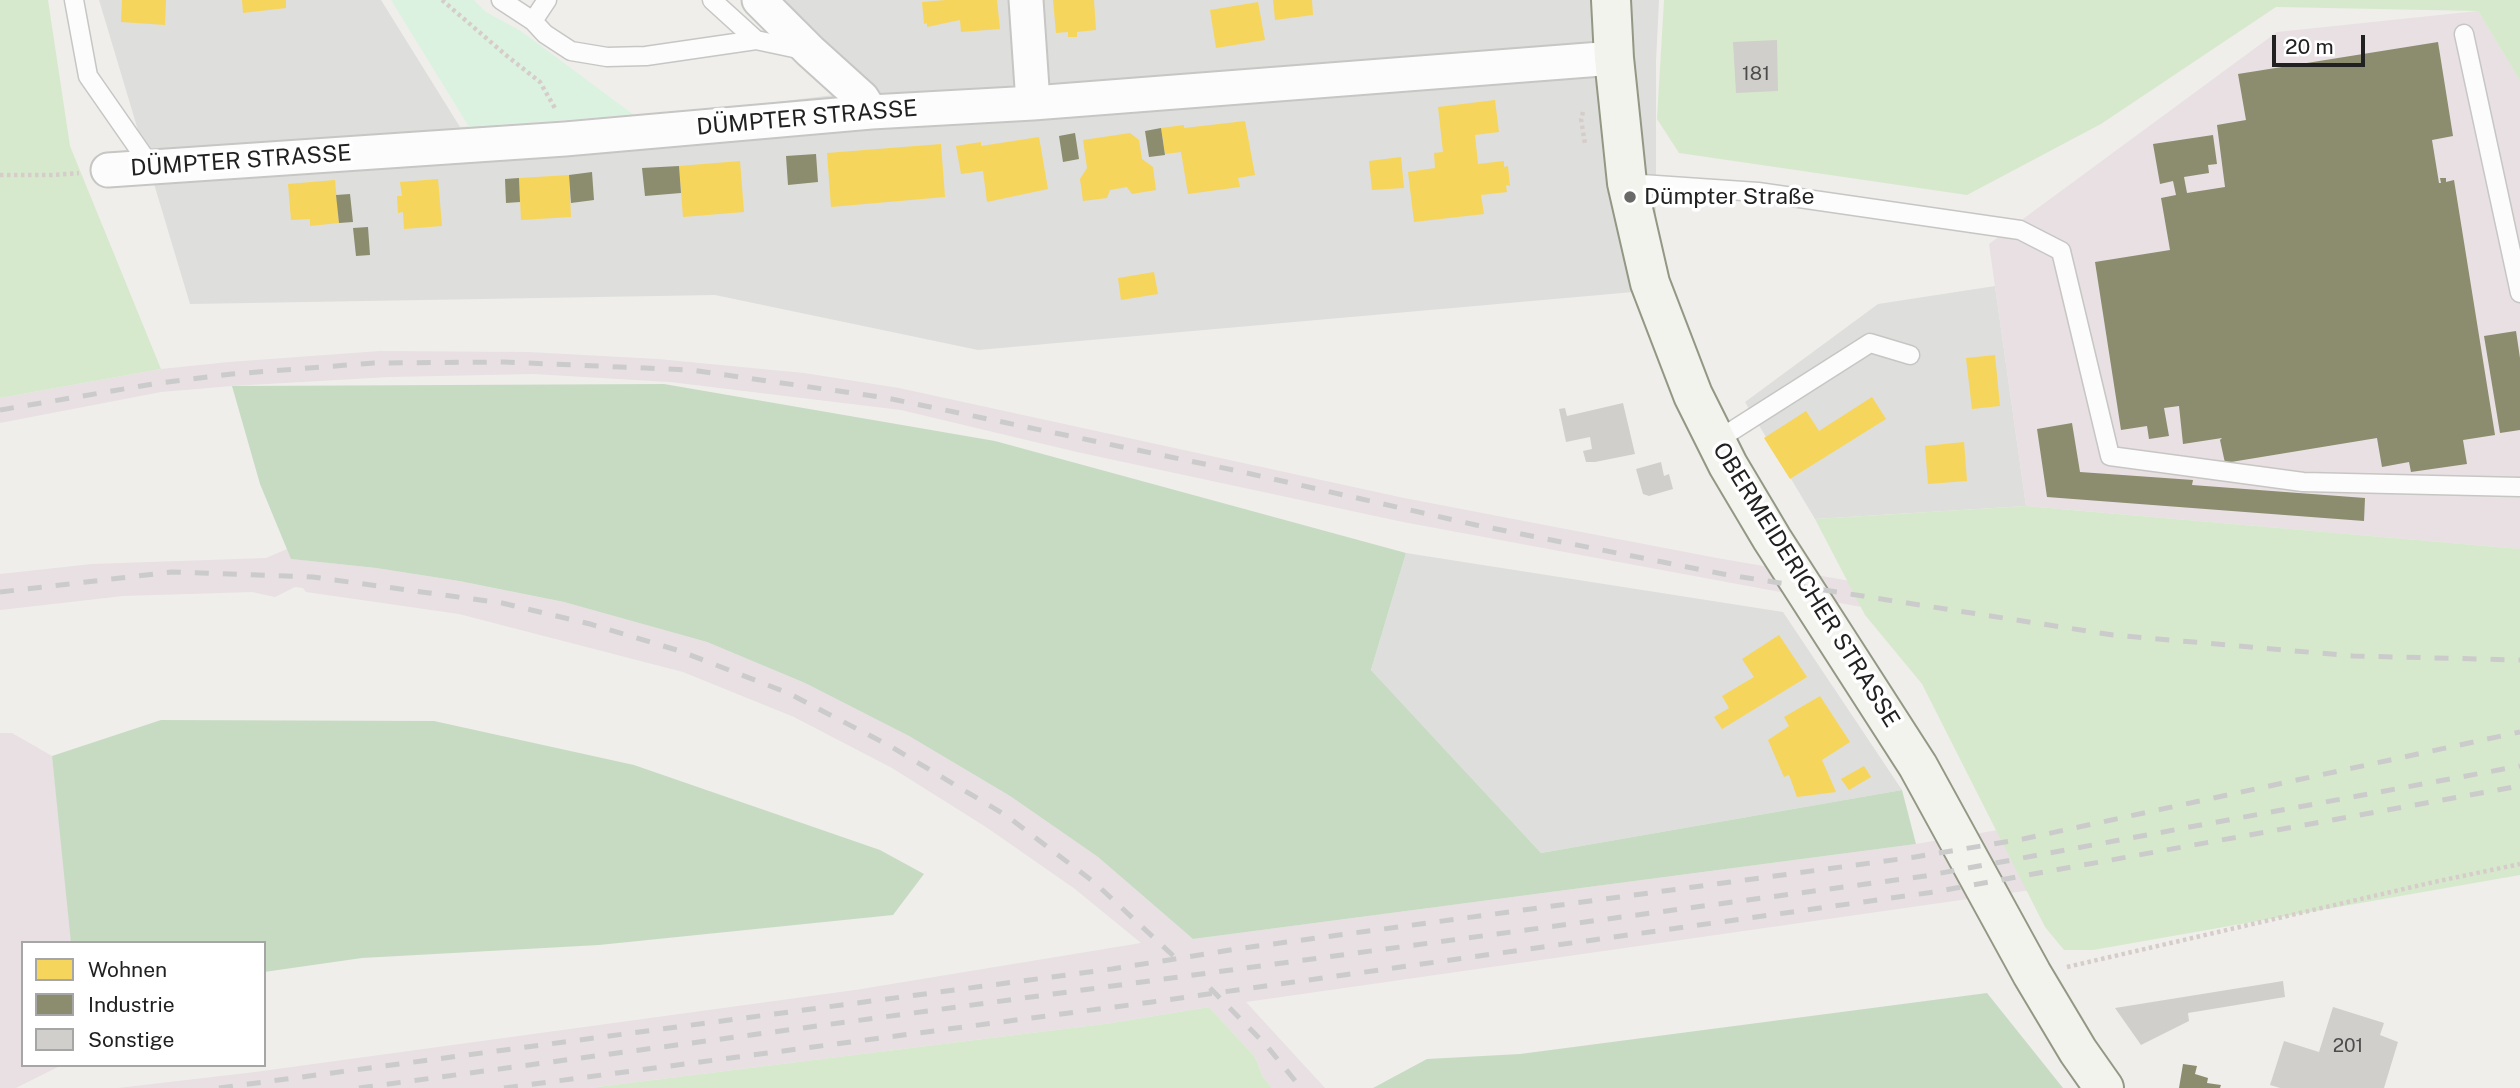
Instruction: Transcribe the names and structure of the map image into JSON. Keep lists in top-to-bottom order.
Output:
{
  "streets": {
    "main road": ["OBERMEIDERICHER STRASSE"],
    "street": ["DÜMPTER STRASSE"]
  },
  "crossings": [
    ["DÜMPTER STRASSE", "OBERMEIDERICHER STRASSE"]
  ],
  "places": ["Dümpter Straße"],
  "house_numbers": ["181", "201"],
  "legend": ["Wohnen", "Industrie", "Sonstige"],
  "scale_bar": "20 m"
}
